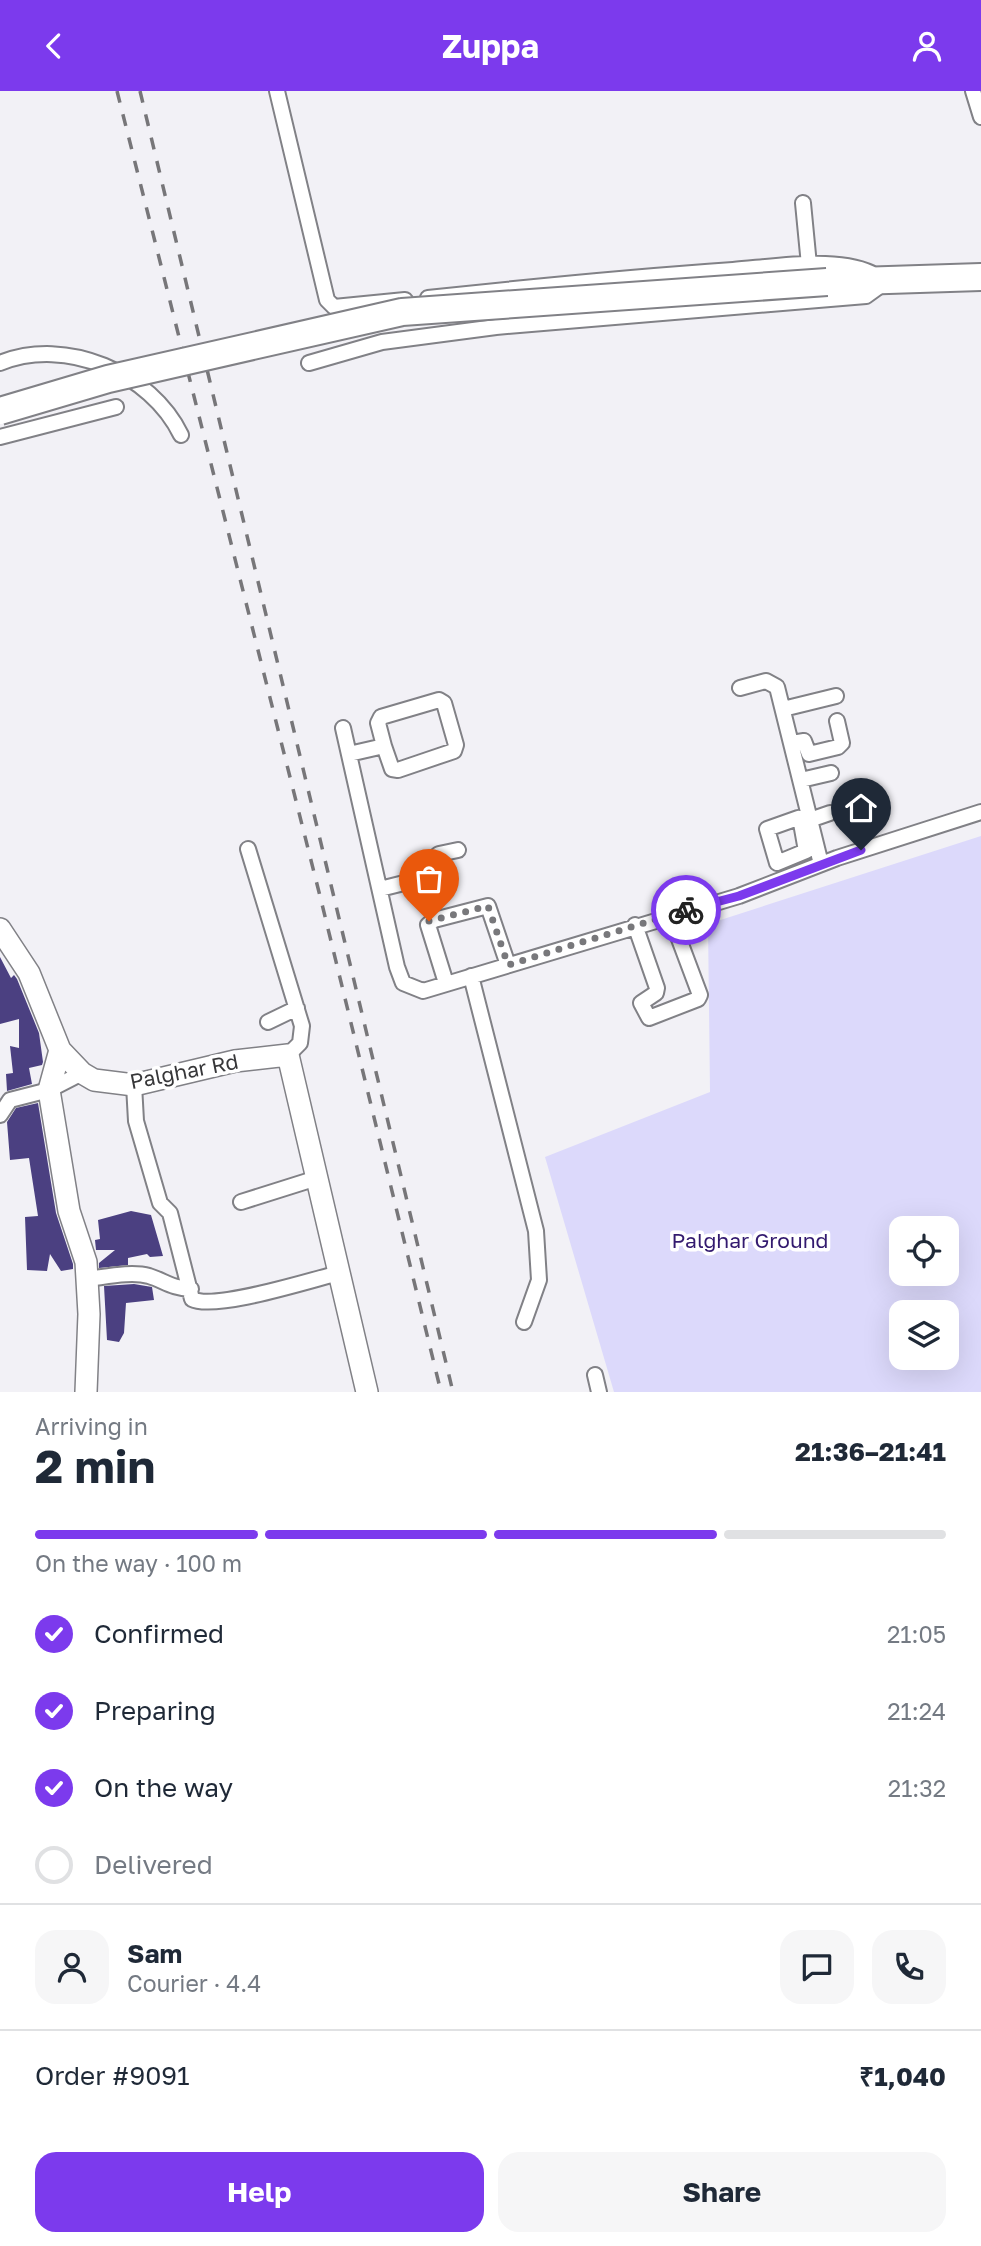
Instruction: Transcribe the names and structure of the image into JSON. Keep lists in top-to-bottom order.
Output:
{
  "streets": {
    "street": ["Palghar Rd"]
  },
  "parks": ["Palghar Ground"],
  "page": {
    "header": "Zuppa",
    "heading": ["2 min", "Arriving in", "21:36–21:41"],
    "panel": [
      "Sam",
      "Courier · 4.4",
      "Order #9091",
      "₹1,040"
    ],
    "bar": "On the way · 100 m",
    "list": [
      ["Confirmed", "21:05"],
      ["Preparing", "21:24"],
      ["On the way", "21:32"],
      "Delivered"
    ],
    "buttons": ["Help", "Share"]
  }
}
